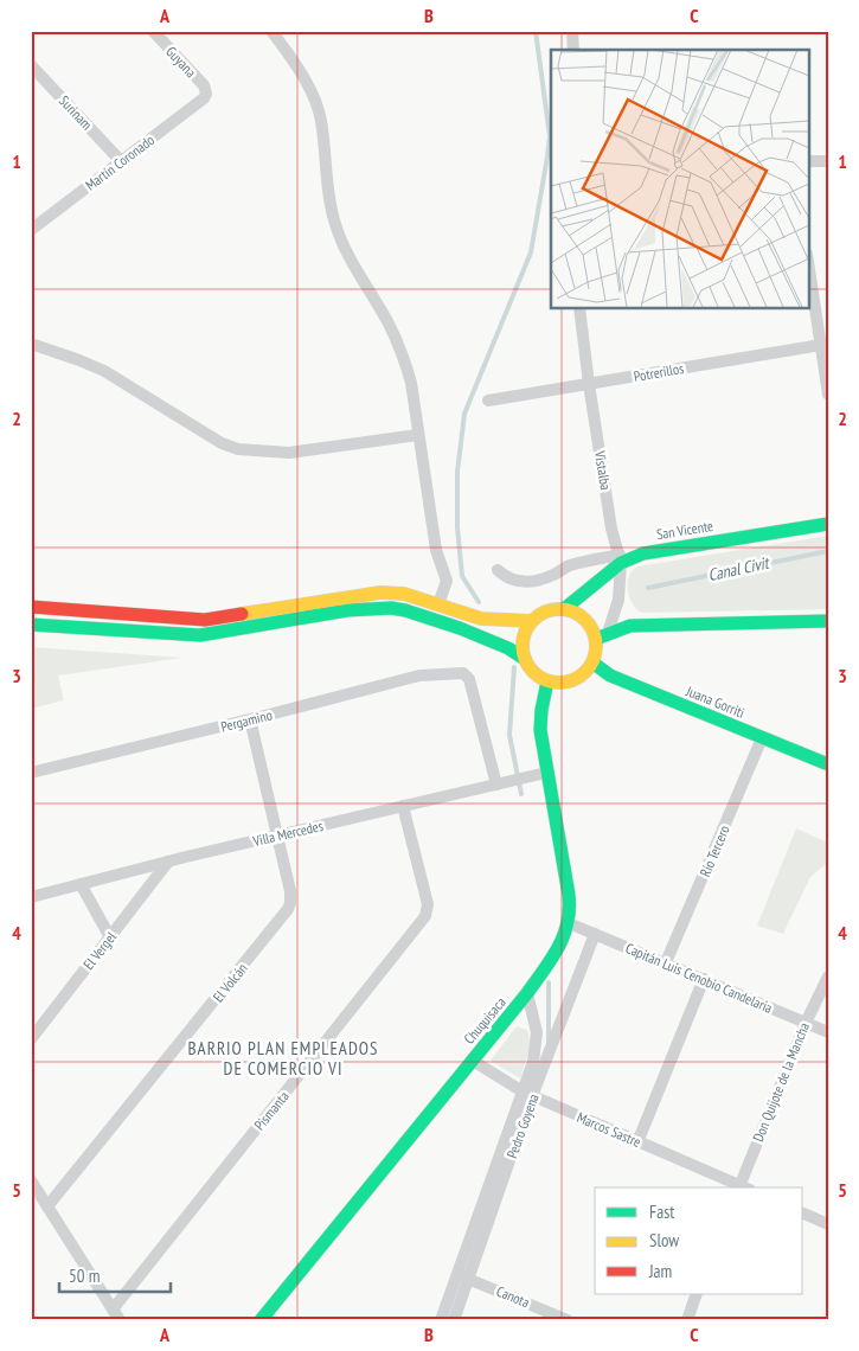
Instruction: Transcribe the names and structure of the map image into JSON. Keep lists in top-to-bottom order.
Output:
{
  "streets": {
    "main road": ["San Vicente", "Juana Gorriti", "Chuquisaca"],
    "street": [
      "Guyana",
      "Surinam",
      "Martín Coronado",
      "Potrerillos",
      "Vistalba",
      "Pergamino",
      "Villa Mercedes",
      "Río Tercero",
      "El Vergel",
      "Capitán Luis Cenobio Candelaria",
      "El Volcán",
      "Don Quijote de la Mancha",
      "Pismanta",
      "Pedro Goyena",
      "Marcos Sastre",
      "Canota"
    ]
  },
  "crossings": [
    ["Guyana", "Martín Coronado"],
    ["Surinam", "Martín Coronado"],
    ["Potrerillos", "Vistalba"],
    ["Vistalba", "San Vicente"],
    ["Vistalba", "Juana Gorriti"],
    ["Vistalba", "Chuquisaca"],
    ["San Vicente", "Juana Gorriti"],
    ["San Vicente", "Chuquisaca"],
    ["Juana Gorriti", "Río Tercero"],
    ["Juana Gorriti", "Chuquisaca"],
    ["Pergamino", "Villa Mercedes"],
    ["Pergamino", "El Volcán"],
    ["Villa Mercedes", "El Vergel"],
    ["Villa Mercedes", "El Volcán"],
    ["Villa Mercedes", "Chuquisaca"],
    ["Villa Mercedes", "Pismanta"],
    ["Río Tercero", "Capitán Luis Cenobio Candelaria"],
    ["Capitán Luis Cenobio Candelaria", "Chuquisaca"],
    ["Capitán Luis Cenobio Candelaria", "Don Quijote de la Mancha"],
    ["Capitán Luis Cenobio Candelaria", "Pedro Goyena"],
    ["Chuquisaca", "Pedro Goyena"],
    ["Chuquisaca", "Marcos Sastre"],
    ["Don Quijote de la Mancha", "Marcos Sastre"],
    ["Pedro Goyena", "Marcos Sastre"],
    ["Pedro Goyena", "Canota"]
  ],
  "districts": ["BARRIO PLAN EMPLEADOS DE COMERCIO VI"],
  "water": ["Canal Civit"],
  "legend": ["Fast", "Slow", "Jam"],
  "scale_bar": "50 m",
  "grid": {
    "columns": ["A", "B", "C"],
    "rows": [
      "1",
      "2",
      "3",
      "4",
      "5"
    ]
  }
}
